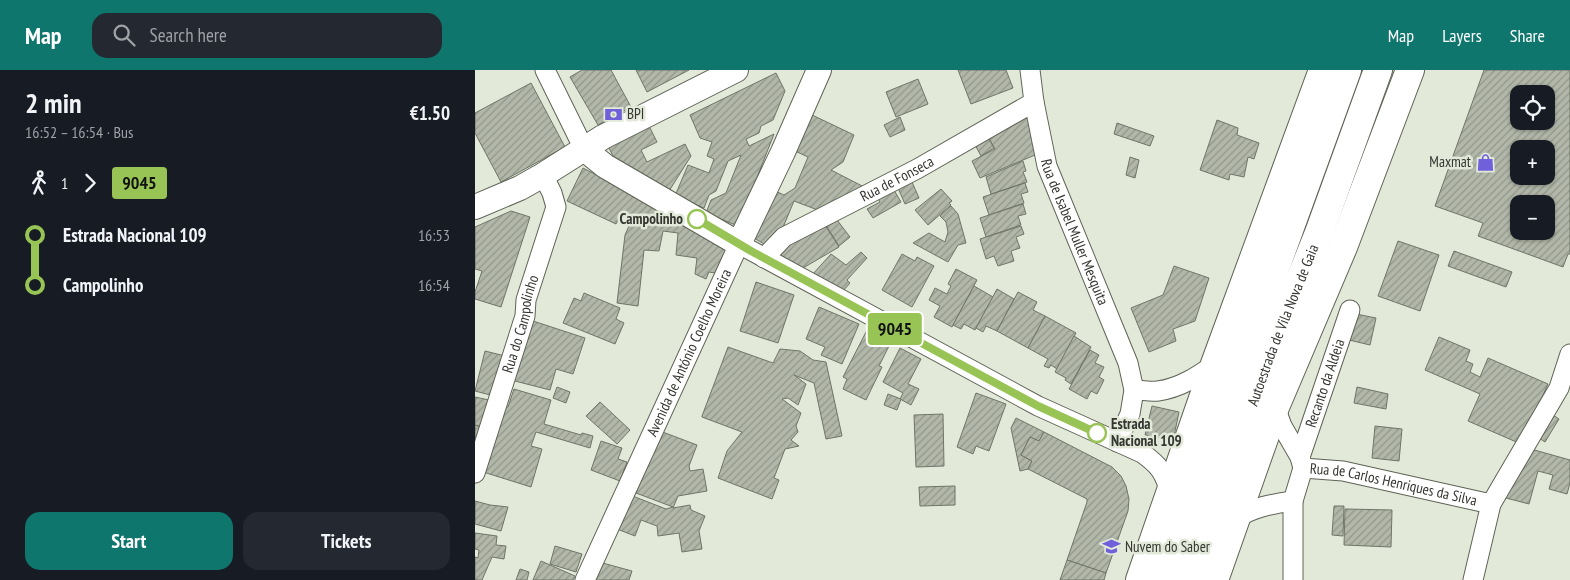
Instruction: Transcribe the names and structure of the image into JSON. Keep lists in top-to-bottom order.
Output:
{
  "streets": {
    "highway": ["Autoestrada de Vila Nova de Gaia"],
    "main road": ["Avenida de António Coelho Moreira"],
    "street": [
      "Rua de Fonseca",
      "Rua de Isabel Muller Mesquita",
      "Rua do Campolinho",
      "Recanto da Aldeia",
      "Rua de Carlos Henriques da Silva"
    ]
  },
  "crossings": [
    ["Rua de Fonseca", "Rua de Isabel Muller Mesquita"],
    ["Recanto da Aldeia", "Rua de Carlos Henriques da Silva"]
  ],
  "places": {
    "bank": ["BPI"],
    "shop": ["Maxmat"],
    "other": ["Campolinho", "Estrada Nacional 109"],
    "school or university": ["Nuvem do Saber"]
  },
  "lines": ["bus line 9045"],
  "page": {
    "header": "Map",
    "search": "Search here",
    "nav": ["Map", "Layers", "Share"],
    "heading": ["2 min", "16:52 – 16:54 · Bus", "€1.50"],
    "on_map": "9045",
    "map_buttons": ["+", "−"],
    "legs": ["1", "9045"],
    "list": [
      {
        "name": "Estrada Nacional 109",
        "value": "16:53"
      },
      {
        "name": "Campolinho",
        "value": "16:54"
      }
    ],
    "buttons": ["Start", "Tickets"]
  }
}
